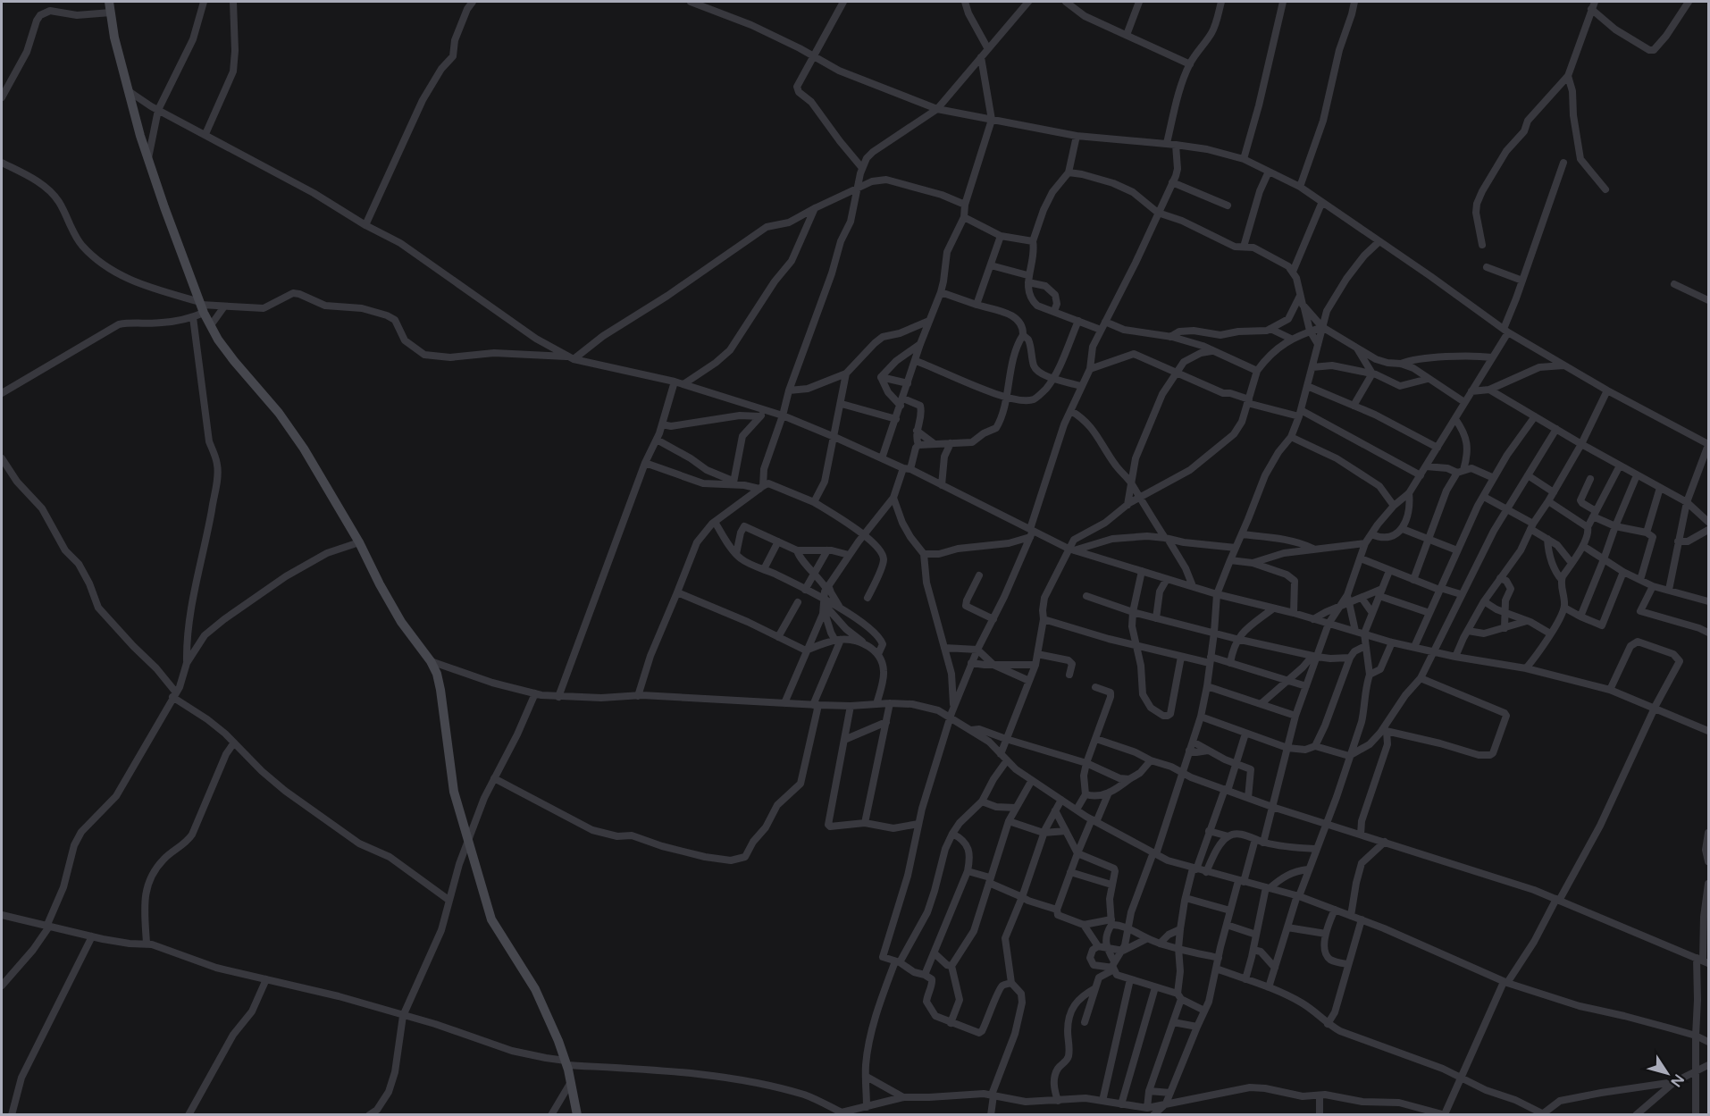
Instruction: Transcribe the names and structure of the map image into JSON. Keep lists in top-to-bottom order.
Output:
{
  "north": "bottom right"
}
